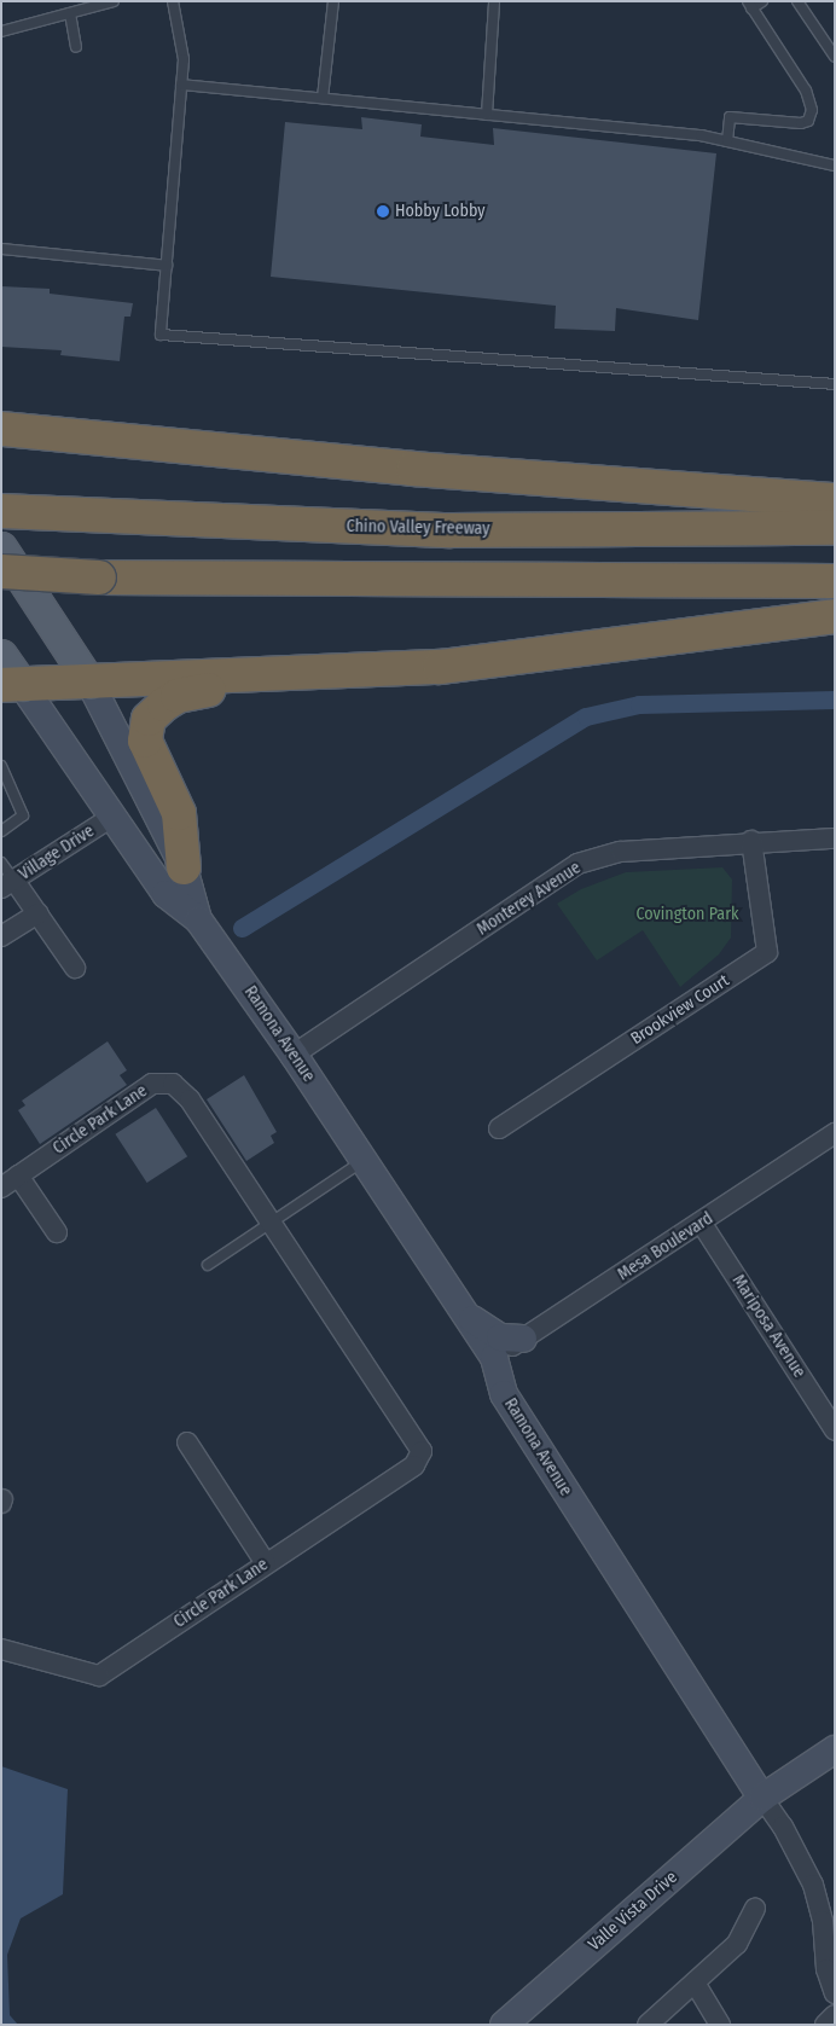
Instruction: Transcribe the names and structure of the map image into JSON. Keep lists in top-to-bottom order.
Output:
{
  "streets": {
    "highway": ["Chino Valley Freeway"],
    "main road": ["Ramona Avenue"],
    "street": [
      "Village Drive",
      "Monterey Avenue",
      "Brookview Court",
      "Circle Park Lane",
      "Mesa Boulevard",
      "Mariposa Avenue",
      "Valle Vista Drive"
    ]
  },
  "crossings": [
    ["Village Drive", "Ramona Avenue"],
    ["Monterey Avenue", "Brookview Court"],
    ["Monterey Avenue", "Ramona Avenue"],
    ["Ramona Avenue", "Mesa Boulevard"],
    ["Ramona Avenue", "Valle Vista Drive"],
    ["Mesa Boulevard", "Mariposa Avenue"]
  ],
  "parks": ["Covington Park"],
  "places": ["Hobby Lobby"]
}
